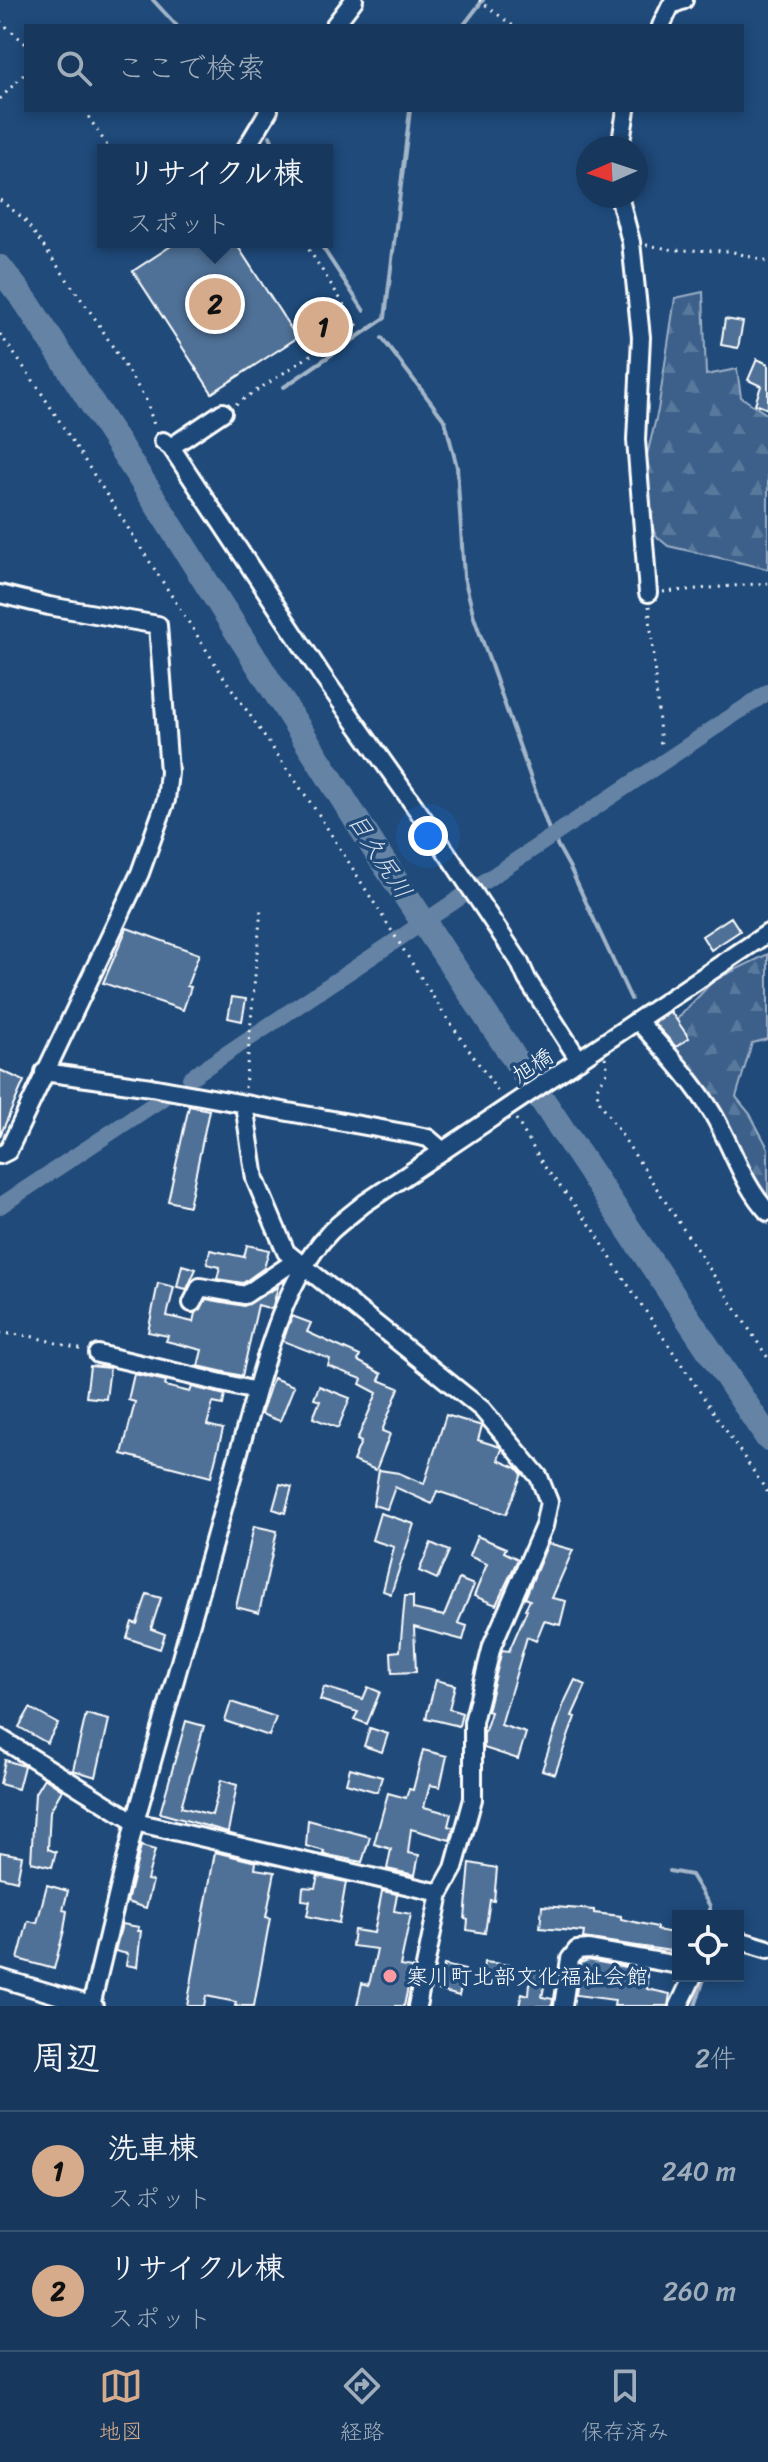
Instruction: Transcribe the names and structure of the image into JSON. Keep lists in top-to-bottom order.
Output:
{
  "streets": {
    "street": ["旭橋"]
  },
  "water": ["目久尻川"],
  "places": ["寒川町北部文化福祉会館"],
  "north": "left",
  "page": {
    "search": "ここで検索",
    "popup": ["リサイクル棟", "スポット"],
    "pins": ["2", "1"],
    "heading": ["周辺", "2件"],
    "list": [
      {
        "mark": "1",
        "name": "洗車棟",
        "note": "スポット",
        "value": "240 m"
      },
      {
        "mark": "2",
        "name": "リサイクル棟",
        "note": "スポット",
        "value": "260 m"
      }
    ],
    "nav": ["地図", "経路", "保存済み"]
  }
}
